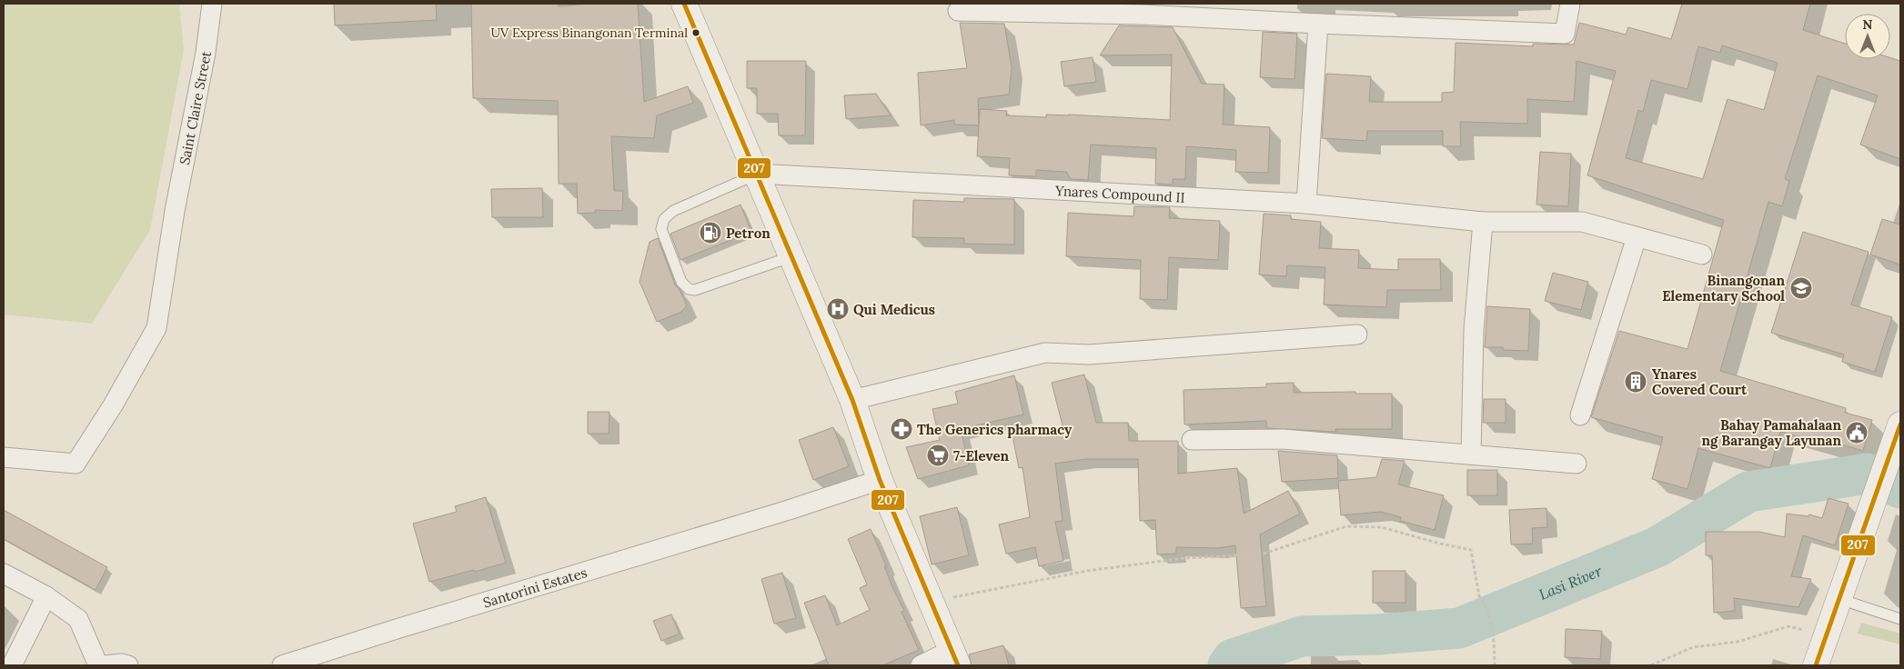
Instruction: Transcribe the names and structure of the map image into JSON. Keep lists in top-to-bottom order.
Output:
{
  "streets": {
    "street": ["Saint Claire Street", "Ynares Compound II", "Santorini Estates"]
  },
  "water": ["Lasi River"],
  "places": {
    "other": ["UV Express Binangonan Terminal"],
    "fuel station": ["Petron"],
    "school or university": ["Binangonan Elementary School"],
    "hospital": ["Qui Medicus"],
    "building": ["Ynares Covered Court"],
    "pharmacy": ["The Generics pharmacy"],
    "public building": ["Bahay Pamahalaan ng Barangay Layunan"],
    "supermarket": ["7-Eleven"]
  },
  "lines": ["transit line 207"],
  "north": "top"
}
